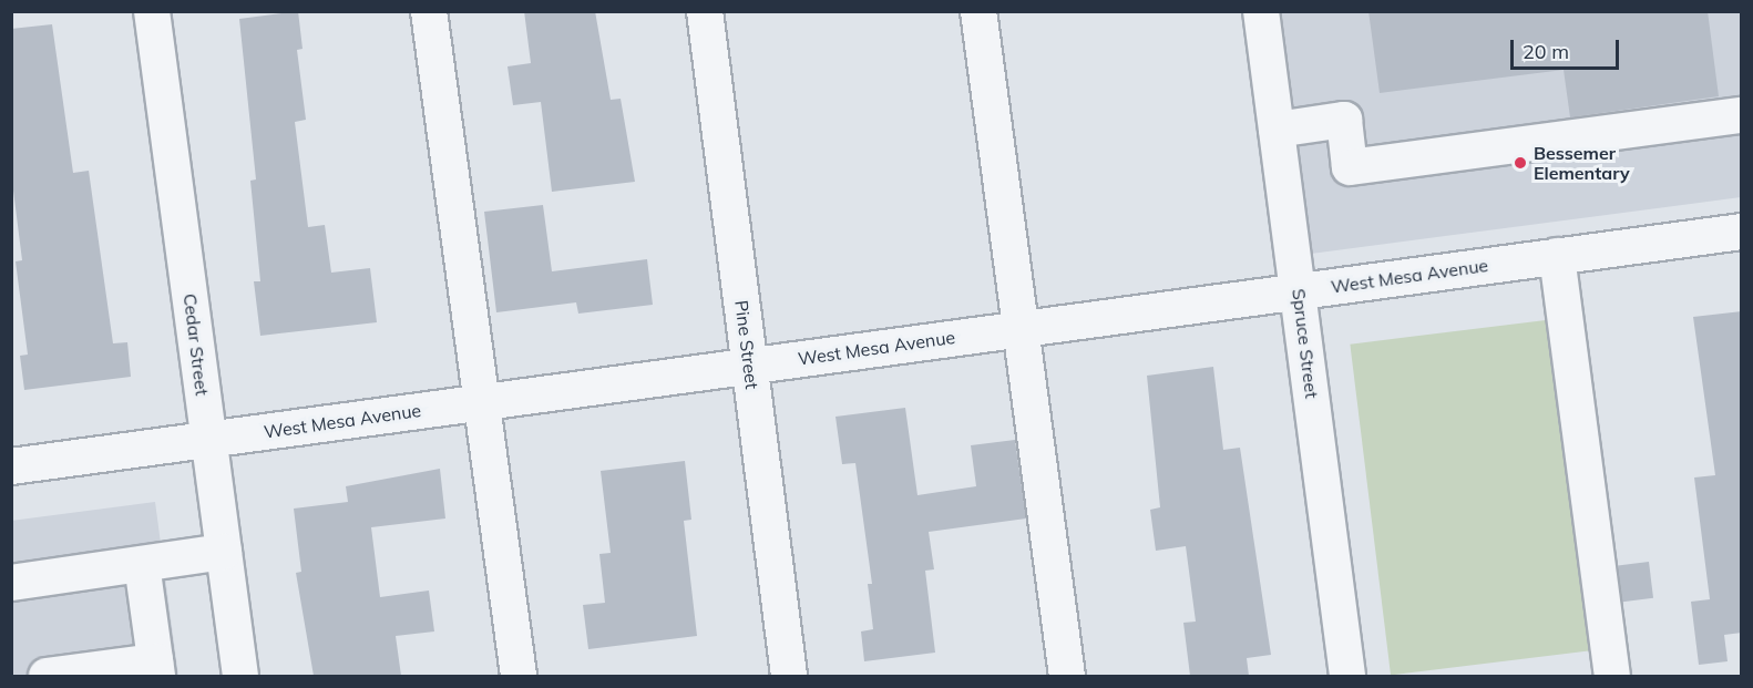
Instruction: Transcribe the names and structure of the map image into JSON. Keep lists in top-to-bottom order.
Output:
{
  "streets": {
    "street": [
      "West Mesa Avenue",
      "Spruce Street",
      "Cedar Street",
      "Pine Street"
    ]
  },
  "crossings": [
    ["West Mesa Avenue", "Spruce Street"],
    ["West Mesa Avenue", "Cedar Street"],
    ["West Mesa Avenue", "Pine Street"]
  ],
  "places": ["Bessemer Elementary"],
  "scale_bar": "20 m"
}
